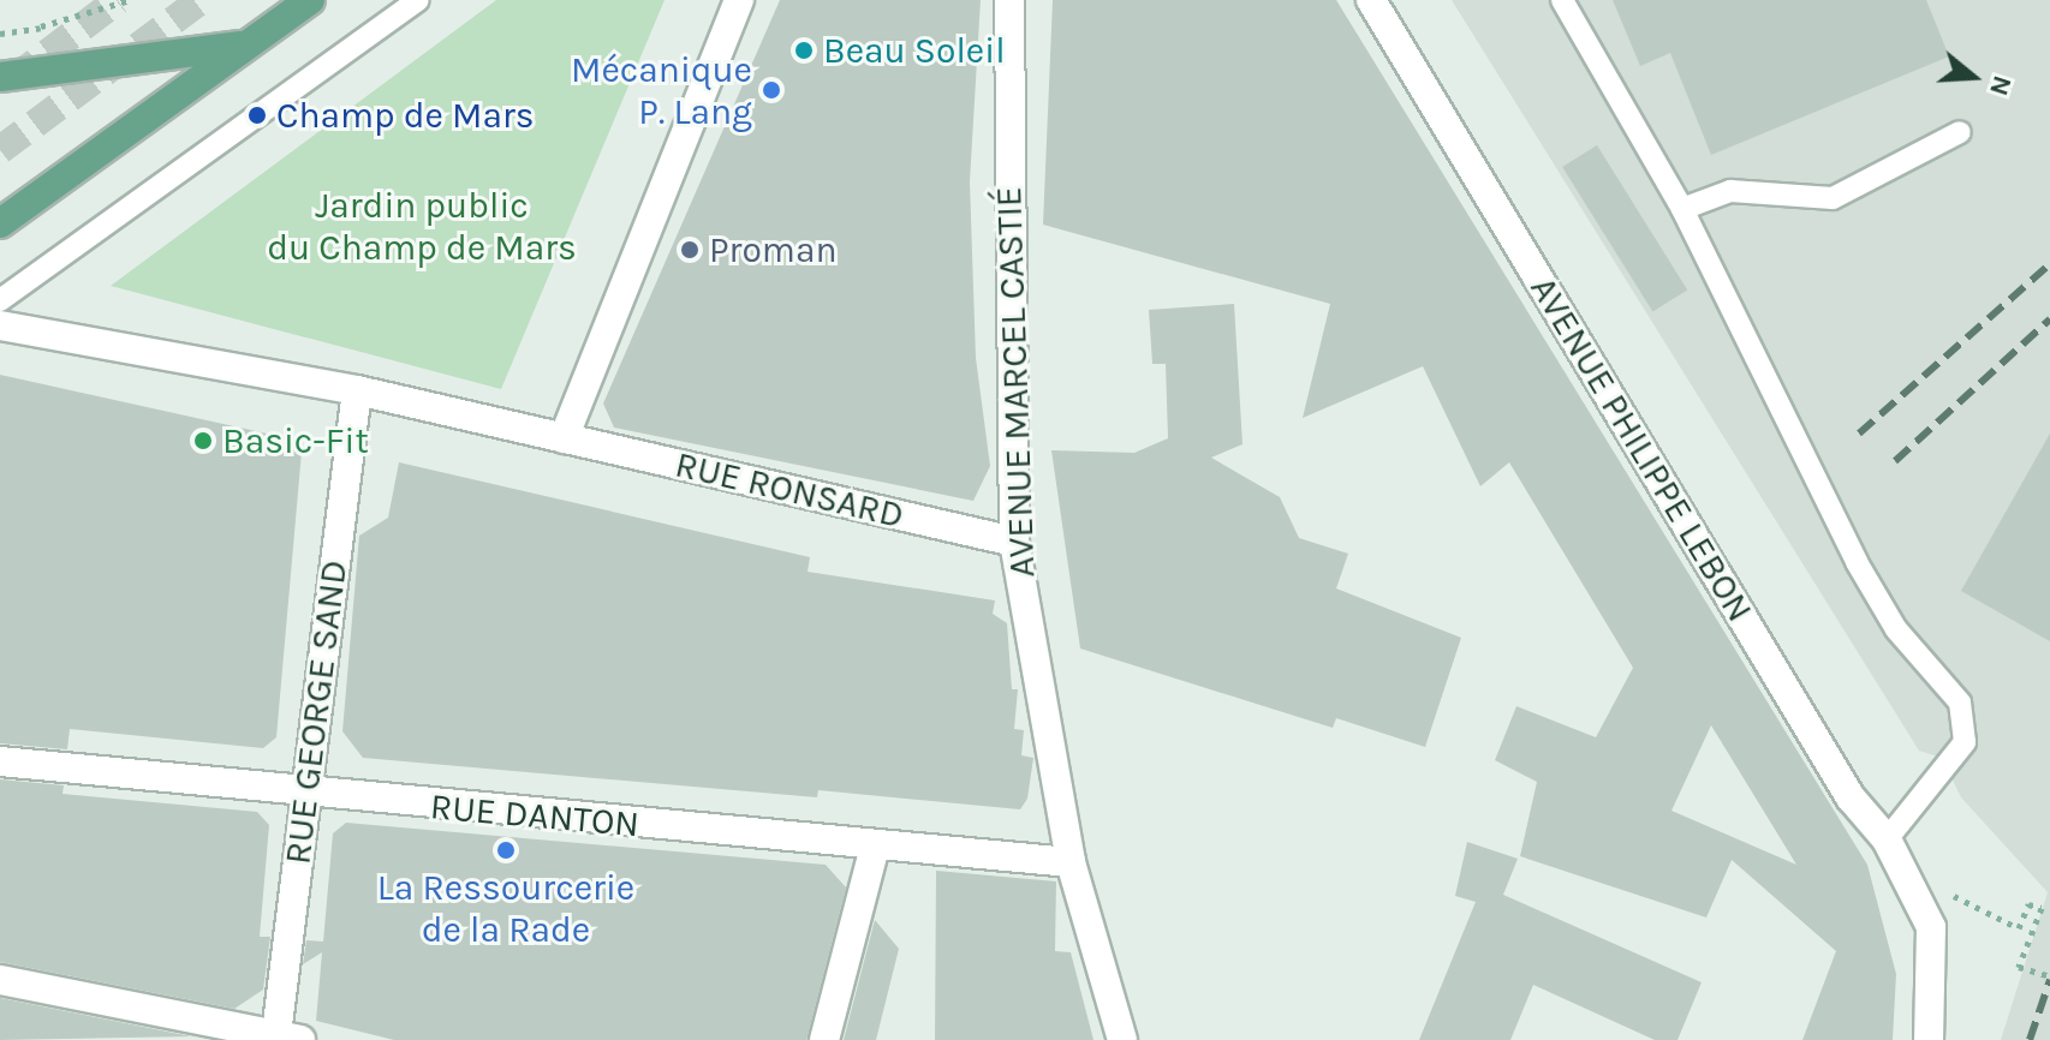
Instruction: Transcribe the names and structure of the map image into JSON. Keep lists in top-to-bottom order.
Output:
{
  "streets": {
    "street": [
      "AVENUE MARCEL CASTIÉ",
      "AVENUE PHILIPPE LEBON",
      "RUE RONSARD",
      "RUE GEORGE SAND",
      "RUE DANTON"
    ]
  },
  "crossings": [
    ["AVENUE MARCEL CASTIÉ", "RUE RONSARD"],
    ["AVENUE MARCEL CASTIÉ", "RUE DANTON"],
    ["RUE RONSARD", "RUE GEORGE SAND"],
    ["RUE GEORGE SAND", "RUE DANTON"]
  ],
  "parks": ["Jardin public du Champ de Mars"],
  "places": [
    "Beau Soleil",
    "Mécanique P. Lang",
    "Champ de Mars",
    "Proman",
    "Basic-Fit",
    "La Ressourcerie de la Rade"
  ],
  "north": "right"
}
